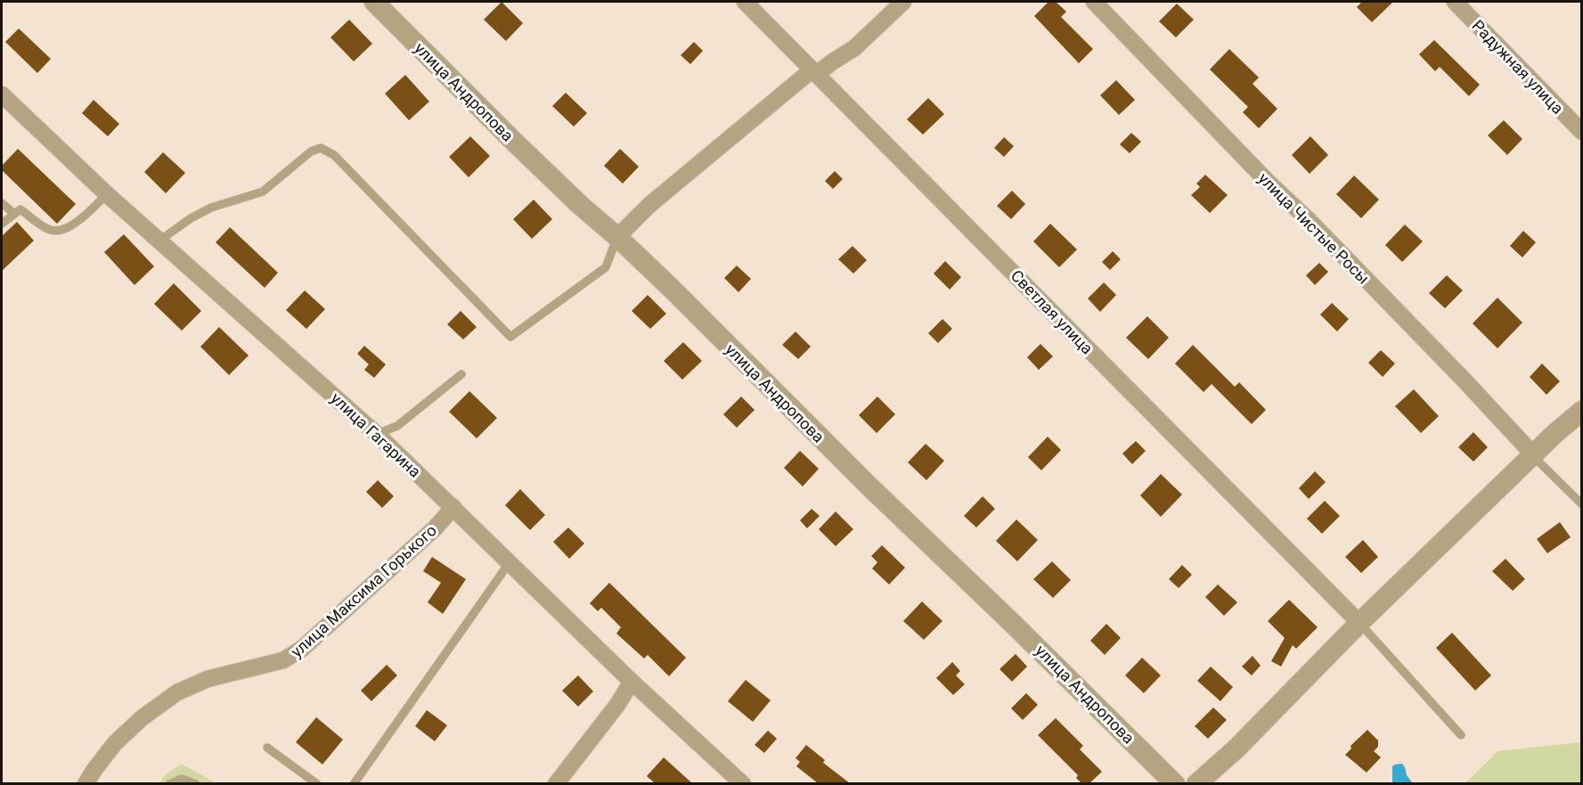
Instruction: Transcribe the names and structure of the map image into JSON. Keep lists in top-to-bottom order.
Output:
{
  "streets": {
    "street": [
      "Радужная улица",
      "улица Андропова",
      "улица Чистые Росы",
      "Светлая улица",
      "улица Гагарина",
      "улица Максима Горького"
    ]
  },
  "crossings": [
    ["улица Гагарина", "улица Максима Горького"]
  ]
}
